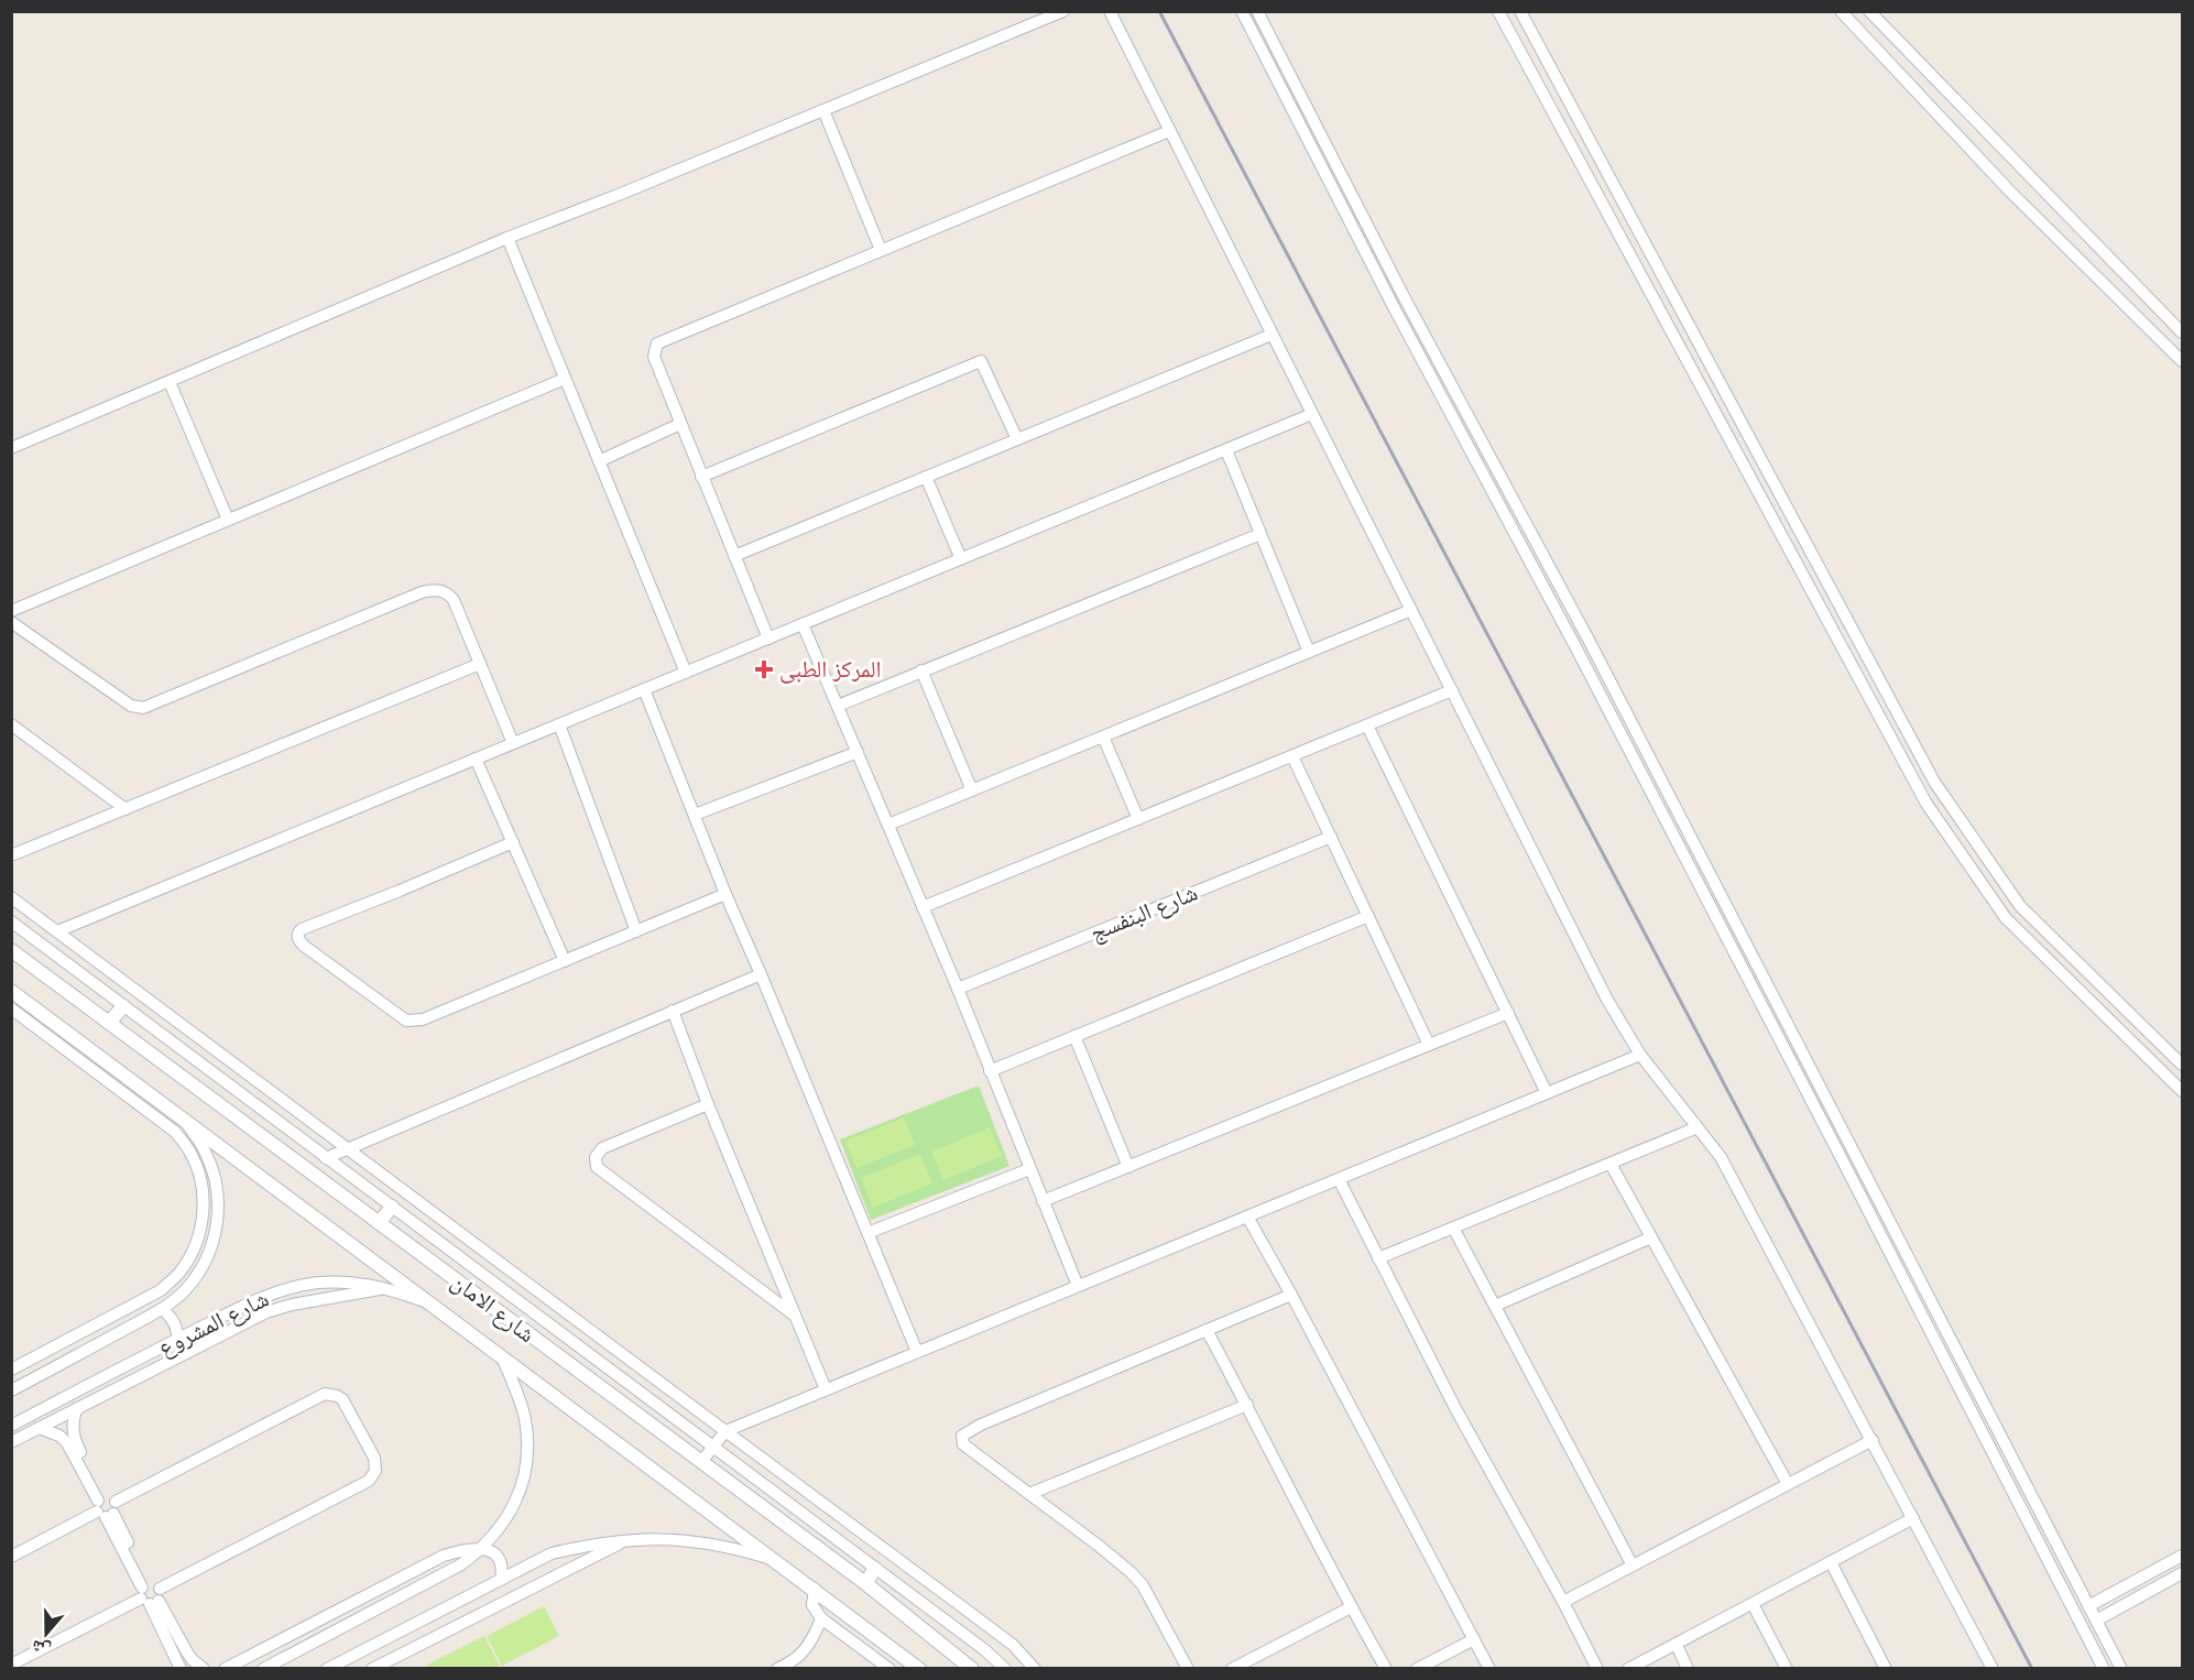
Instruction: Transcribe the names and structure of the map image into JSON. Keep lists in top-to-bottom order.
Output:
{
  "streets": {
    "street": ["شارع البنفسج", "شارع الامان", "شارع المشروع"]
  },
  "crossings": [
    ["شارع الامان", "شارع المشروع"]
  ],
  "places": {
    "health": ["المركز الطبى"]
  },
  "north": "bottom"
}
